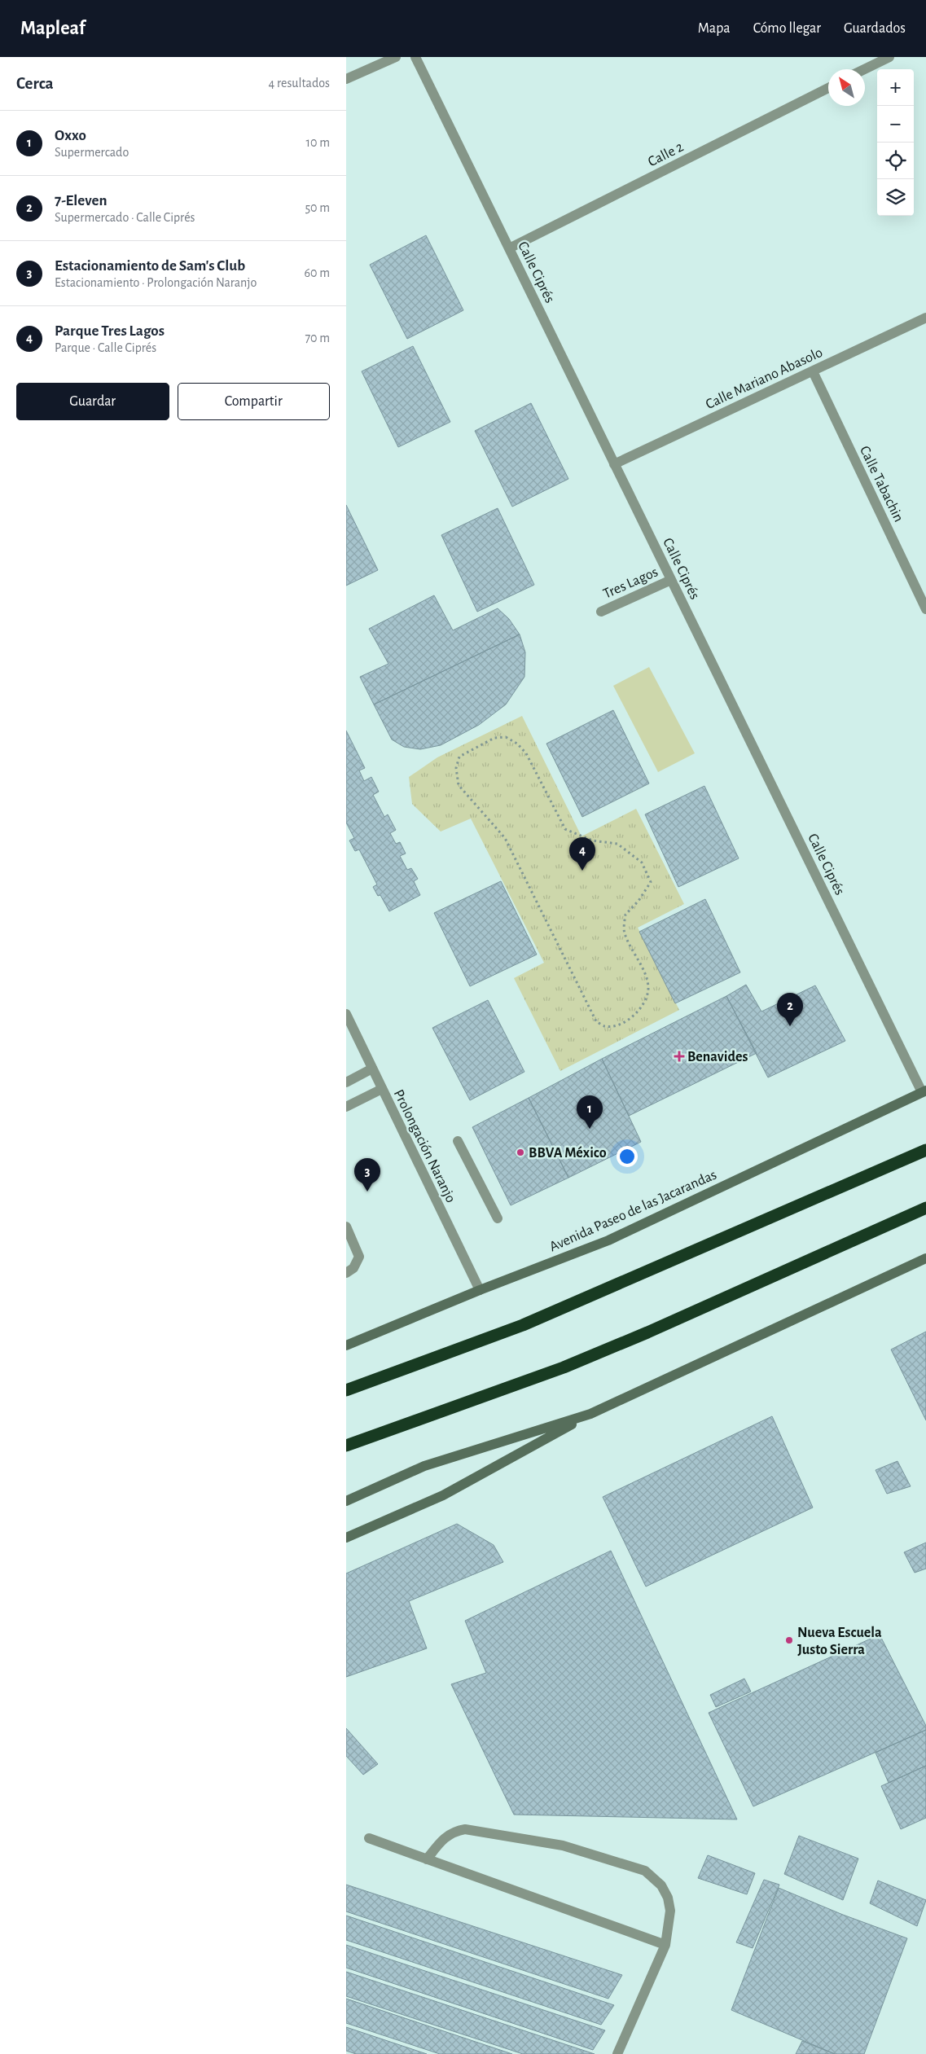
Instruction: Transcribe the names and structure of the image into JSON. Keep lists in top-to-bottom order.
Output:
{
  "streets": {
    "main road": ["Avenida Paseo de las Jacarandas"],
    "street": [
      "Calle 2",
      "Calle Ciprés",
      "Calle Mariano Abasolo",
      "Calle Tabachin",
      "Tres Lagos",
      "Prolongación Naranjo"
    ]
  },
  "crossings": [
    ["Calle 2", "Calle Ciprés"],
    ["Calle Ciprés", "Calle Mariano Abasolo"],
    ["Calle Ciprés", "Tres Lagos"],
    ["Calle Ciprés", "Avenida Paseo de las Jacarandas"],
    ["Calle Mariano Abasolo", "Calle Tabachin"],
    ["Prolongación Naranjo", "Avenida Paseo de las Jacarandas"]
  ],
  "places": {
    "health": ["Benavides"],
    "other": ["BBVA México", "Nueva Escuela Justo Sierra"]
  },
  "north": "top left",
  "page": {
    "header": "Mapleaf",
    "nav": ["Mapa", "Cómo llegar", "Guardados"],
    "heading": ["Cerca", "4 resultados"],
    "map_buttons": ["+", "−"],
    "list": [
      {
        "mark": "1",
        "name": "Oxxo",
        "note": "Supermercado",
        "value": "10 m"
      },
      {
        "mark": "2",
        "name": "7-Eleven",
        "note": "Supermercado · Calle Ciprés",
        "value": "50 m"
      },
      {
        "mark": "3",
        "name": "Estacionamiento de Sam's Club",
        "note": "Estacionamiento · Prolongación Naranjo",
        "value": "60 m"
      },
      {
        "mark": "4",
        "name": "Parque Tres Lagos",
        "note": "Parque · Calle Ciprés",
        "value": "70 m"
      }
    ],
    "buttons": ["Guardar", "Compartir"],
    "pins": [
      "4",
      "2",
      "1",
      "3"
    ]
  }
}
